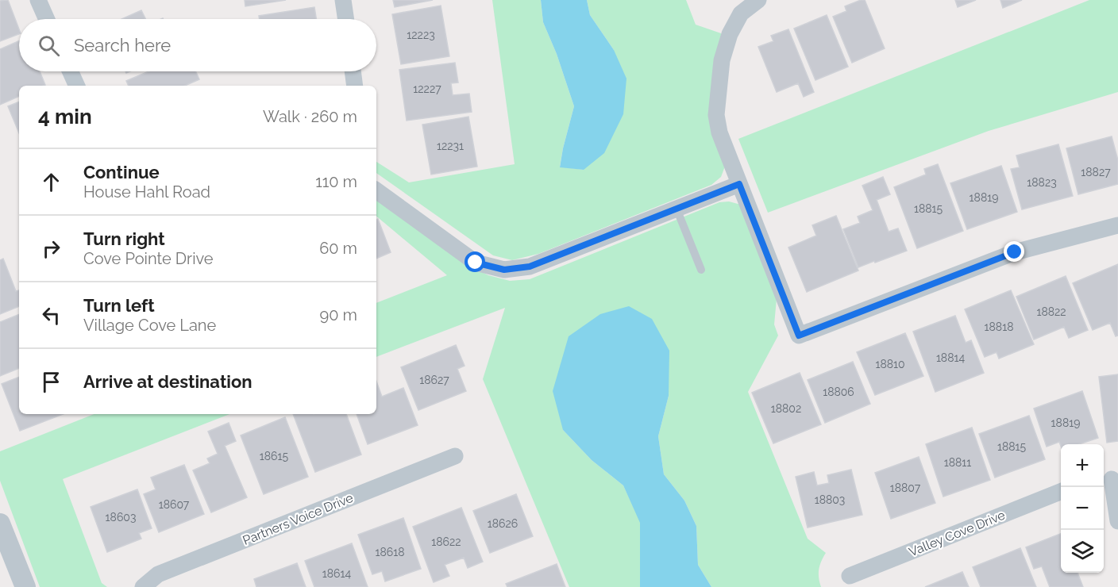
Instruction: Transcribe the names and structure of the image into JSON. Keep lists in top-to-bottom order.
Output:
{
  "streets": {
    "street": ["Partners Voice Drive", "Valley Cove Drive"]
  },
  "house_numbers": [
    "12223",
    "12227",
    "12231",
    "18827",
    "18823",
    "18819",
    "18815",
    "18822",
    "18818",
    "18814",
    "18810",
    "18627",
    "18806",
    "18802",
    "18819",
    "18815",
    "18615",
    "18811",
    "18807",
    "18803",
    "18607",
    "18603",
    "18626",
    "18622",
    "18618",
    "18614"
  ],
  "page": {
    "search": "Search here",
    "heading": ["4 min", "Walk · 260 m"],
    "list": [
      ["Continue", "House Hahl Road", "110 m"],
      ["Turn right", "Cove Pointe Drive", "60 m"],
      ["Turn left", "Village Cove Lane", "90 m"],
      "Arrive at destination"
    ],
    "map_buttons": ["+", "−"]
  }
}
